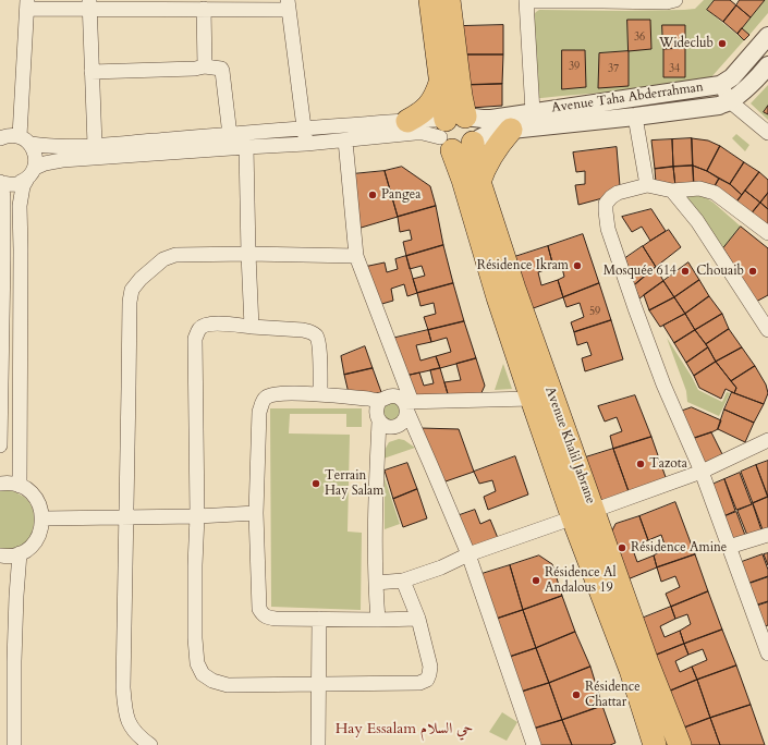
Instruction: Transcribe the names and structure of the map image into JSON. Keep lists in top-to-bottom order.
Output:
{
  "streets": {
    "main road": ["Avenue Khalil Jabrane"],
    "street": ["Avenue Taha Abderrahman"]
  },
  "crossings": [
    ["Avenue Taha Abderrahman", "Avenue Khalil Jabrane"]
  ],
  "districts": ["Hay Essalam حي السلام"],
  "places": [
    "Wideclub",
    "Pangea",
    "Résidence Ikram",
    "Mosquée 614",
    "Chouaib",
    "Tazota",
    "Terrain Hay Salam",
    "Résidence Amine",
    "Résidence Al Andalous 19",
    "Résidence Chattar"
  ],
  "house_numbers": [
    "36",
    "39",
    "37",
    "34",
    "59"
  ]
}
